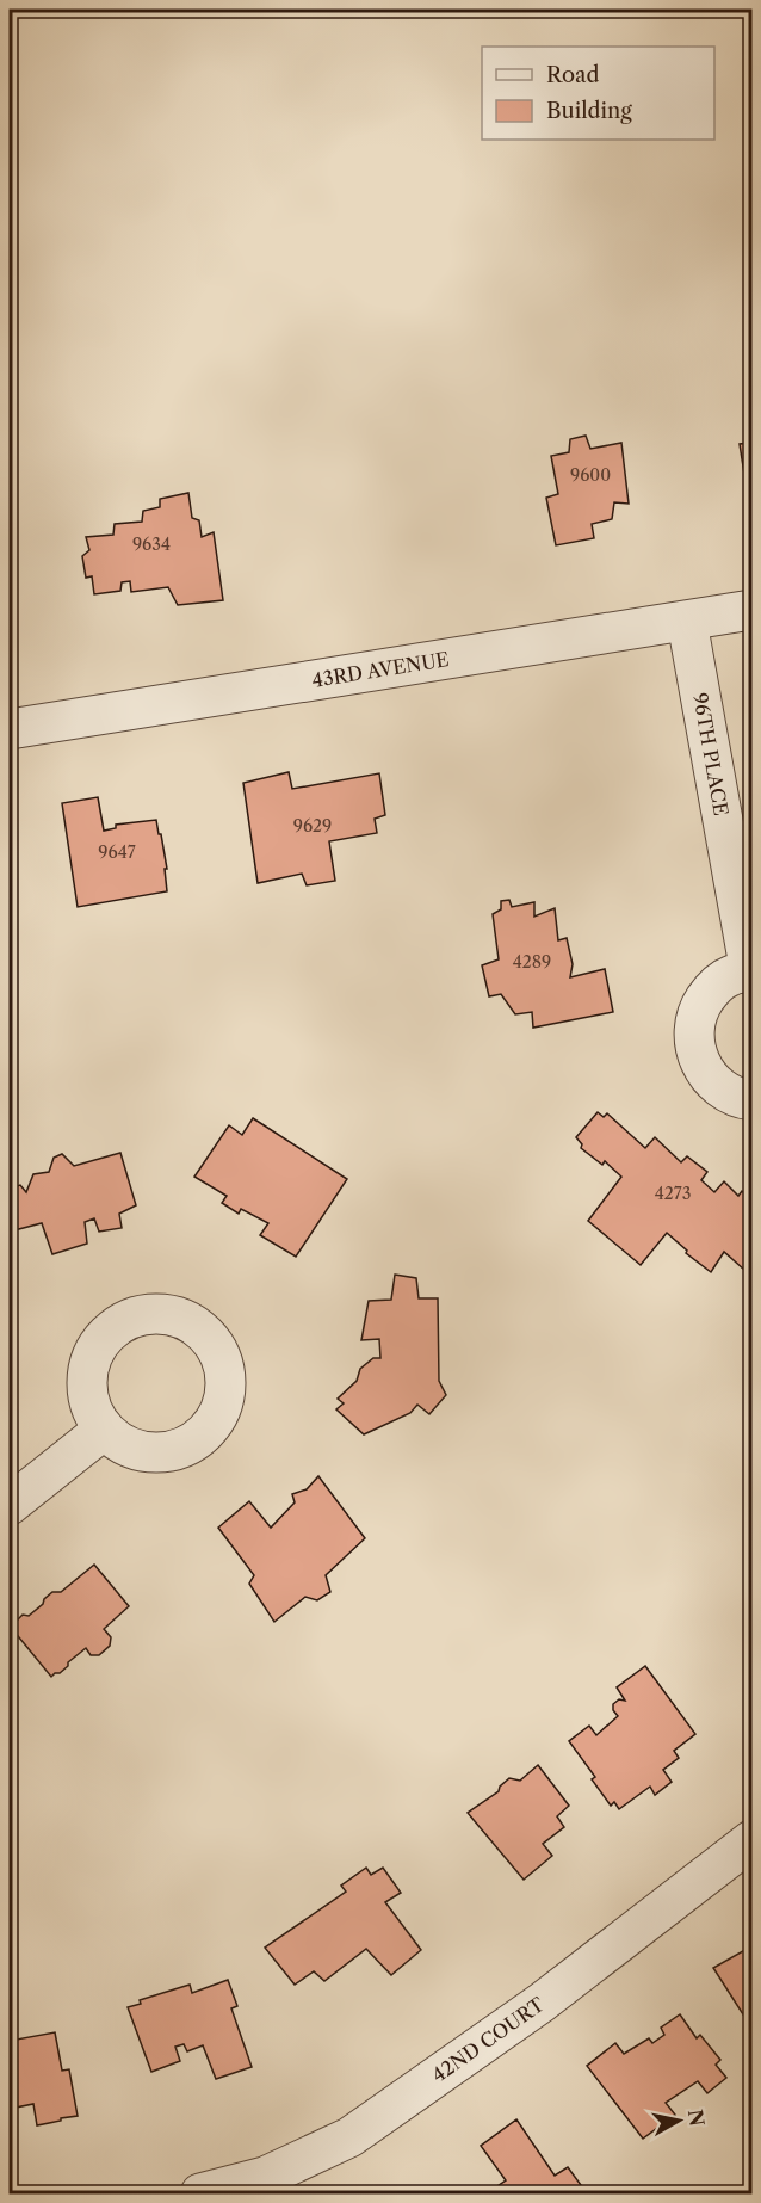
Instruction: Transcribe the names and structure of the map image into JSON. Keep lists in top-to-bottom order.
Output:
{
  "streets": {
    "street": ["43RD AVENUE", "96TH PLACE", "42ND COURT"]
  },
  "crossings": [
    ["43RD AVENUE", "96TH PLACE"]
  ],
  "house_numbers": [
    "9600",
    "9634",
    "9629",
    "9647",
    "4289",
    "4273"
  ],
  "legend": ["Road", "Building"],
  "north": "right"
}
